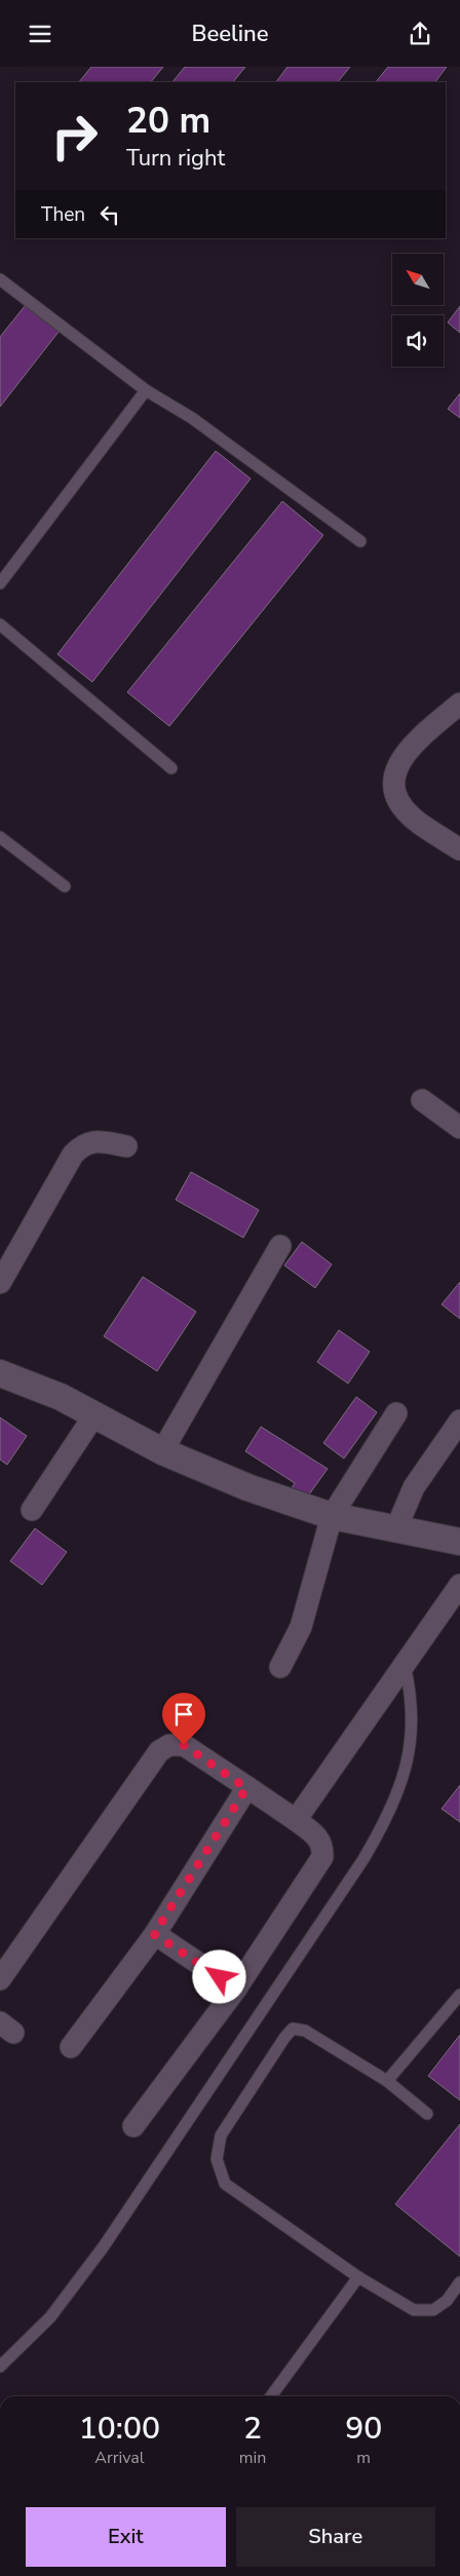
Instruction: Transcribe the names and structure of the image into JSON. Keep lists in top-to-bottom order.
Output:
{
  "north": "top left",
  "page": {
    "header": "Beeline",
    "turn": ["20 m", "Turn right"],
    "then": "Then",
    "eta": [
      "10:00",
      "Arrival",
      "2",
      "min",
      "90",
      "m"
    ],
    "buttons": ["Exit", "Share"]
  }
}
